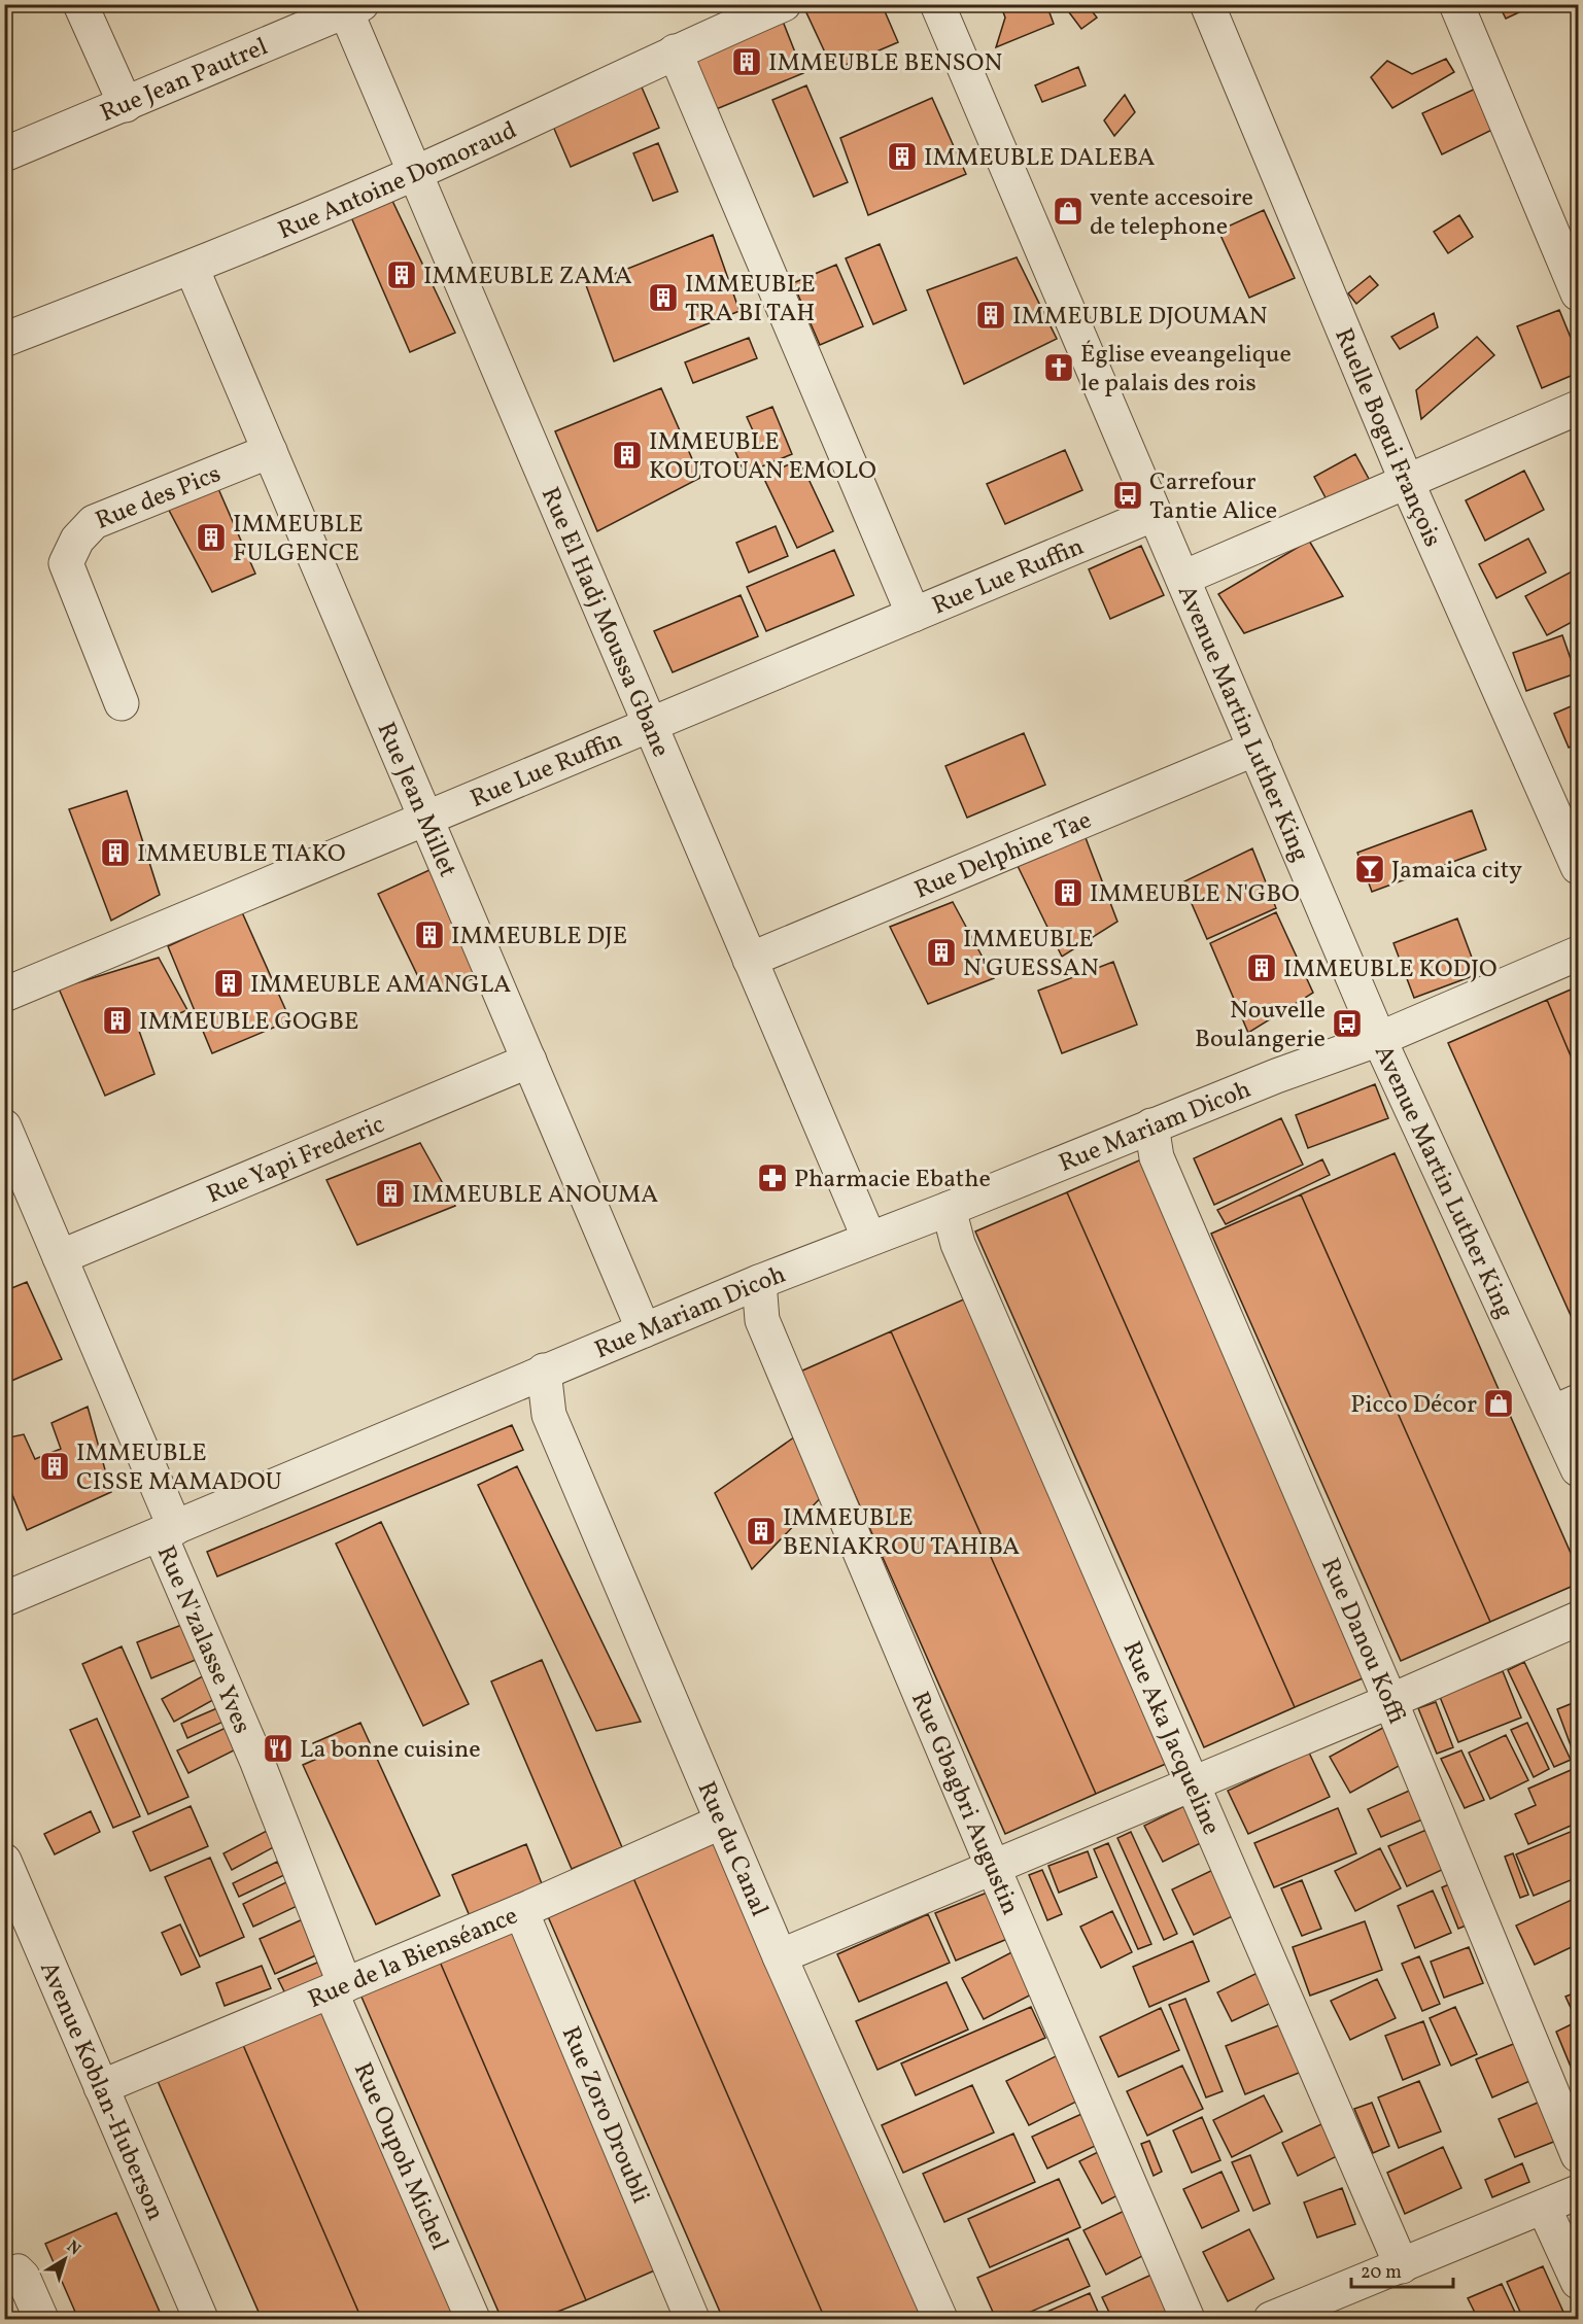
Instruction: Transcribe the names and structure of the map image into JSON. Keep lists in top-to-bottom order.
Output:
{
  "streets": {
    "street": [
      "Rue Jean Pautrel",
      "Rue Antoine Domoraud",
      "Ruelle Bogui François",
      "Rue des Pics",
      "Rue Lue Ruffin",
      "Rue El Hadj Moussa Gbane",
      "Avenue Martin Luther King",
      "Rue Jean Millet",
      "Rue Delphine Tae",
      "Rue Mariam Dicoh",
      "Rue Yapi Frederic",
      "Rue N'zalasse Yves",
      "Rue Danou Koffi",
      "Rue Aka Jacqueline",
      "Rue Gbagbri Augustin",
      "Rue du Canal",
      "Rue de la Bienséance",
      "Avenue Koblan-Huberson",
      "Rue Zoro Droubli",
      "Rue Oupoh Michel"
    ]
  },
  "crossings": [
    ["Rue Jean Pautrel", "Rue El Hadj Moussa Gbane"],
    ["Rue Antoine Domoraud", "Rue El Hadj Moussa Gbane"],
    ["Rue Antoine Domoraud", "Rue Jean Millet"],
    ["Rue des Pics", "Rue Jean Millet"],
    ["Rue Lue Ruffin", "Rue El Hadj Moussa Gbane"],
    ["Rue Lue Ruffin", "Avenue Martin Luther King"],
    ["Rue Lue Ruffin", "Rue Jean Millet"],
    ["Rue El Hadj Moussa Gbane", "Rue Delphine Tae"],
    ["Rue El Hadj Moussa Gbane", "Rue Mariam Dicoh"],
    ["Avenue Martin Luther King", "Rue Delphine Tae"],
    ["Avenue Martin Luther King", "Rue Mariam Dicoh"],
    ["Rue Jean Millet", "Rue Mariam Dicoh"],
    ["Rue Jean Millet", "Rue Yapi Frederic"],
    ["Rue Mariam Dicoh", "Rue N'zalasse Yves"],
    ["Rue Mariam Dicoh", "Rue Danou Koffi"],
    ["Rue Mariam Dicoh", "Rue Aka Jacqueline"],
    ["Rue Mariam Dicoh", "Rue Gbagbri Augustin"],
    ["Rue Mariam Dicoh", "Rue du Canal"],
    ["Rue Yapi Frederic", "Rue N'zalasse Yves"],
    ["Rue N'zalasse Yves", "Rue de la Bienséance"],
    ["Rue N'zalasse Yves", "Rue Oupoh Michel"],
    ["Rue du Canal", "Rue de la Bienséance"],
    ["Rue de la Bienséance", "Avenue Koblan-Huberson"],
    ["Rue de la Bienséance", "Rue Zoro Droubli"],
    ["Rue de la Bienséance", "Rue Oupoh Michel"]
  ],
  "places": {
    "building": [
      "IMMEUBLE BENSON",
      "IMMEUBLE DALEBA",
      "IMMEUBLE ZAMA",
      "IMMEUBLE TRA BI TAH",
      "IMMEUBLE DJOUMAN",
      "IMMEUBLE KOUTOUAN EMOLO",
      "IMMEUBLE FULGENCE",
      "IMMEUBLE TIAKO",
      "IMMEUBLE N'GBO",
      "IMMEUBLE DJE",
      "IMMEUBLE N'GUESSAN",
      "IMMEUBLE KODJO",
      "IMMEUBLE AMANGLA",
      "IMMEUBLE GOGBE",
      "IMMEUBLE ANOUMA",
      "IMMEUBLE CISSE MAMADOU",
      "IMMEUBLE BENIAKROU TAHIBA"
    ],
    "shop": ["vente accesoire de telephone", "Picco Décor"],
    "church": ["Église eveangelique le palais des rois"],
    "bus stop": ["Carrefour Tantie Alice", "Nouvelle Boulangerie"],
    "bar": ["Jamaica city"],
    "pharmacy": ["Pharmacie Ebathe"],
    "restaurant": ["La bonne cuisine"]
  },
  "scale_bar": "20 m",
  "north": "top right"
}
